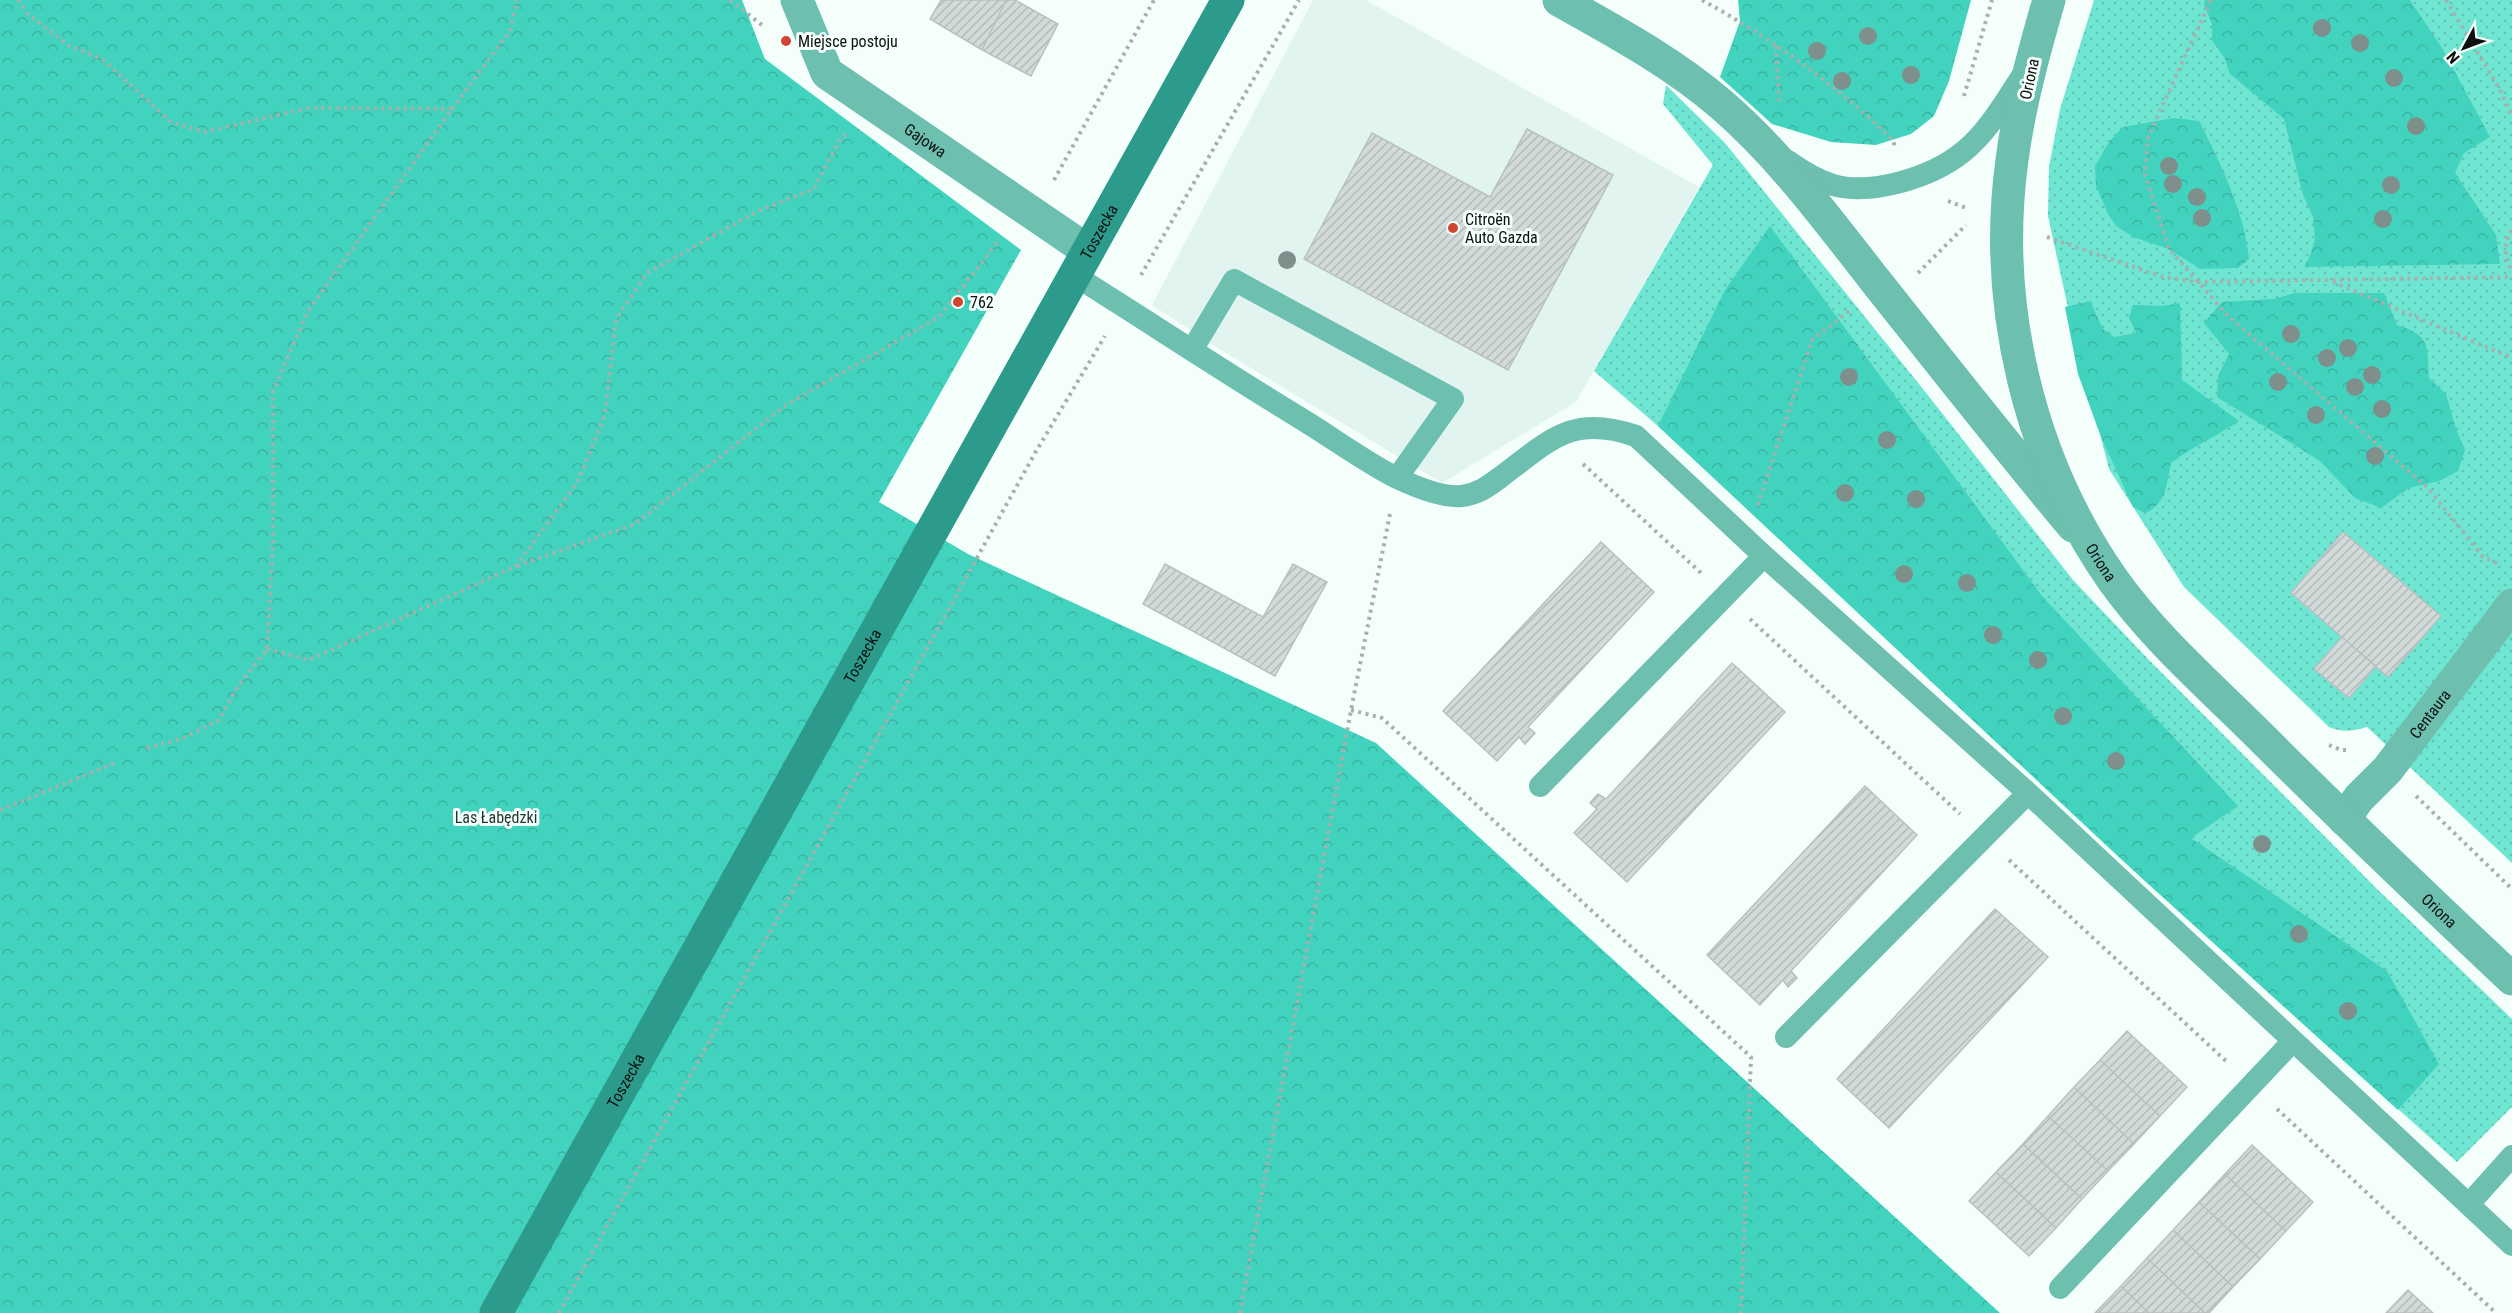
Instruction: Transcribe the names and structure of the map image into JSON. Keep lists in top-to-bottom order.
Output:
{
  "streets": {
    "main road": ["Toszecka"],
    "street": ["Oriona", "Gajowa", "Centaura"]
  },
  "crossings": [
    ["Oriona", "Centaura"],
    ["Gajowa", "Toszecka"]
  ],
  "parks": ["Las Łabędzki"],
  "places": ["Miejsce postoju", "Citroën Auto Gazda", "762"],
  "north": "bottom left"
}
